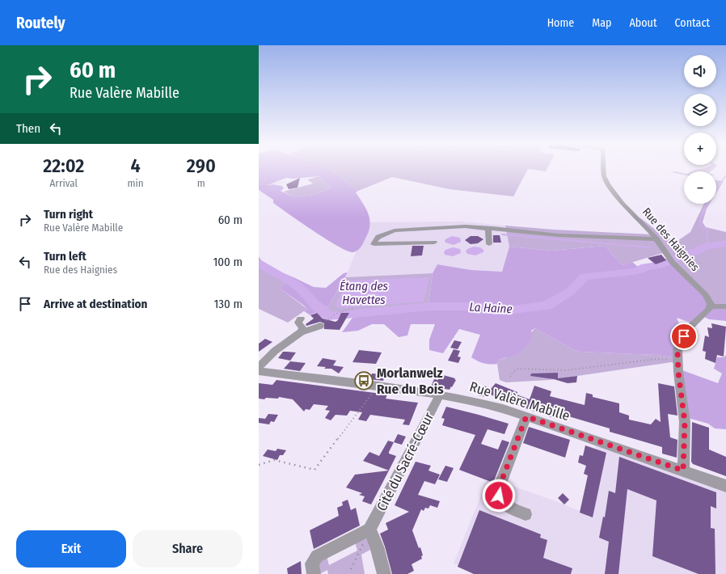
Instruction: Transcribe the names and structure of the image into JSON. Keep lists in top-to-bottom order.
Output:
{
  "streets": {
    "street": ["Rue des Haignies", "Rue Valère Mabille", "Cité du Sacré-Cœur"]
  },
  "crossings": [
    ["Rue Valère Mabille", "Cité du Sacré-Cœur"]
  ],
  "water": ["Étang des Havettes", "La Haine"],
  "places": {
    "bus stop": ["Morlanwelz Rue du Bois"]
  },
  "page": {
    "header": "Routely",
    "nav": [
      "Home",
      "Map",
      "About",
      "Contact"
    ],
    "turn": ["60 m", "Rue Valère Mabille"],
    "map_buttons": ["+", "−"],
    "then": "Then",
    "eta": [
      "22:02",
      "Arrival",
      "4",
      "min",
      "290",
      "m"
    ],
    "list": [
      {
        "name": "Turn right",
        "note": "Rue Valère Mabille",
        "value": "60 m"
      },
      {
        "name": "Turn left",
        "note": "Rue des Haignies",
        "value": "100 m"
      },
      {
        "name": "Arrive at destination",
        "value": "130 m"
      }
    ],
    "buttons": ["Exit", "Share"]
  }
}
